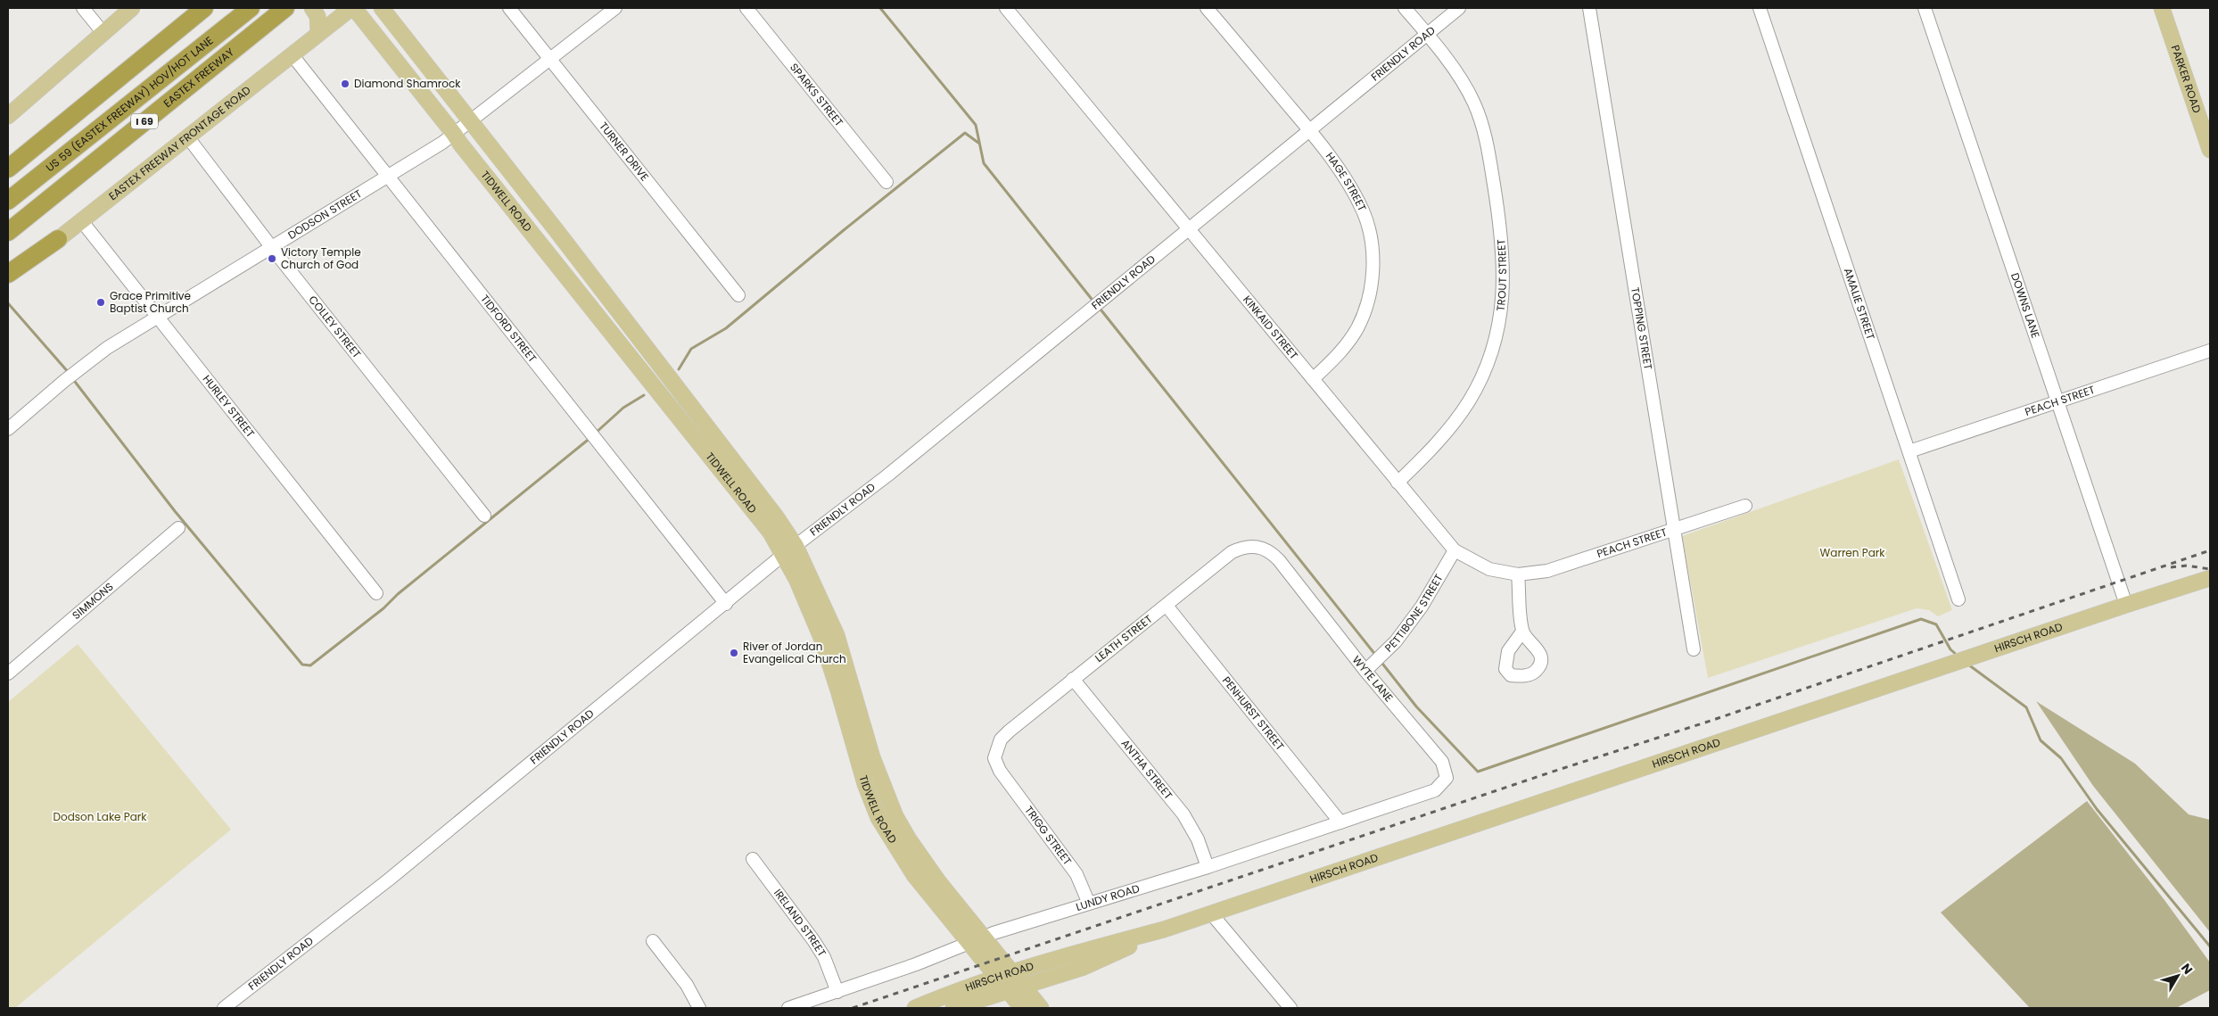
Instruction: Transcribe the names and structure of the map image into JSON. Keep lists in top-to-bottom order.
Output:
{
  "streets": {
    "highway": ["EASTEX FREEWAY", "US 59 (EASTEX FREEWAY) HOV/HOT LANE", "I 69"],
    "main road": [
      "PARKER ROAD",
      "EASTEX FREEWAY FRONTAGE ROAD",
      "TIDWELL ROAD",
      "HIRSCH ROAD"
    ],
    "street": [
      "FRIENDLY ROAD",
      "SPARKS STREET",
      "TURNER DRIVE",
      "HAGE STREET",
      "DODSON STREET",
      "TROUT STREET",
      "AMALIE STREET",
      "DOWNS LANE",
      "COLLEY STREET",
      "KINKAID STREET",
      "TOPPING STREET",
      "TIDFORD STREET",
      "PEACH STREET",
      "HURLEY STREET",
      "SIMMONS",
      "PETTIBONE STREET",
      "LEATH STREET",
      "WYTE LANE",
      "PENHURST STREET",
      "ANTHA STREET",
      "TRIGG STREET",
      "LUNDY ROAD",
      "IRELAND STREET"
    ]
  },
  "crossings": [
    ["FRIENDLY ROAD", "HAGE STREET"],
    ["FRIENDLY ROAD", "TIDWELL ROAD"],
    ["FRIENDLY ROAD", "TROUT STREET"],
    ["FRIENDLY ROAD", "KINKAID STREET"],
    ["FRIENDLY ROAD", "TIDFORD STREET"],
    ["US 59 (EASTEX FREEWAY) HOV/HOT LANE", "I 69"],
    ["EASTEX FREEWAY FRONTAGE ROAD", "TIDWELL ROAD"],
    ["EASTEX FREEWAY FRONTAGE ROAD", "COLLEY STREET"],
    ["EASTEX FREEWAY FRONTAGE ROAD", "TIDFORD STREET"],
    ["EASTEX FREEWAY FRONTAGE ROAD", "HURLEY STREET"],
    ["TURNER DRIVE", "DODSON STREET"],
    ["HAGE STREET", "KINKAID STREET"],
    ["TIDWELL ROAD", "DODSON STREET"],
    ["TIDWELL ROAD", "HIRSCH ROAD"],
    ["TIDWELL ROAD", "LUNDY ROAD"],
    ["DODSON STREET", "COLLEY STREET"],
    ["DODSON STREET", "TIDFORD STREET"],
    ["DODSON STREET", "HURLEY STREET"],
    ["TROUT STREET", "KINKAID STREET"],
    ["AMALIE STREET", "PEACH STREET"],
    ["DOWNS LANE", "PEACH STREET"],
    ["DOWNS LANE", "HIRSCH ROAD"],
    ["KINKAID STREET", "PEACH STREET"],
    ["KINKAID STREET", "PETTIBONE STREET"],
    ["TOPPING STREET", "PEACH STREET"],
    ["PETTIBONE STREET", "WYTE LANE"],
    ["LEATH STREET", "WYTE LANE"],
    ["LEATH STREET", "PENHURST STREET"],
    ["LEATH STREET", "ANTHA STREET"],
    ["LEATH STREET", "TRIGG STREET"],
    ["WYTE LANE", "LUNDY ROAD"],
    ["PENHURST STREET", "LUNDY ROAD"],
    ["ANTHA STREET", "LUNDY ROAD"],
    ["TRIGG STREET", "LUNDY ROAD"],
    ["LUNDY ROAD", "IRELAND STREET"]
  ],
  "parks": ["Warren Park", "Dodson Lake Park"],
  "places": [
    "Diamond Shamrock",
    "Victory Temple Church of God",
    "Grace Primitive Baptist Church",
    "River of Jordan Evangelical Church"
  ],
  "north": "top right"
}
